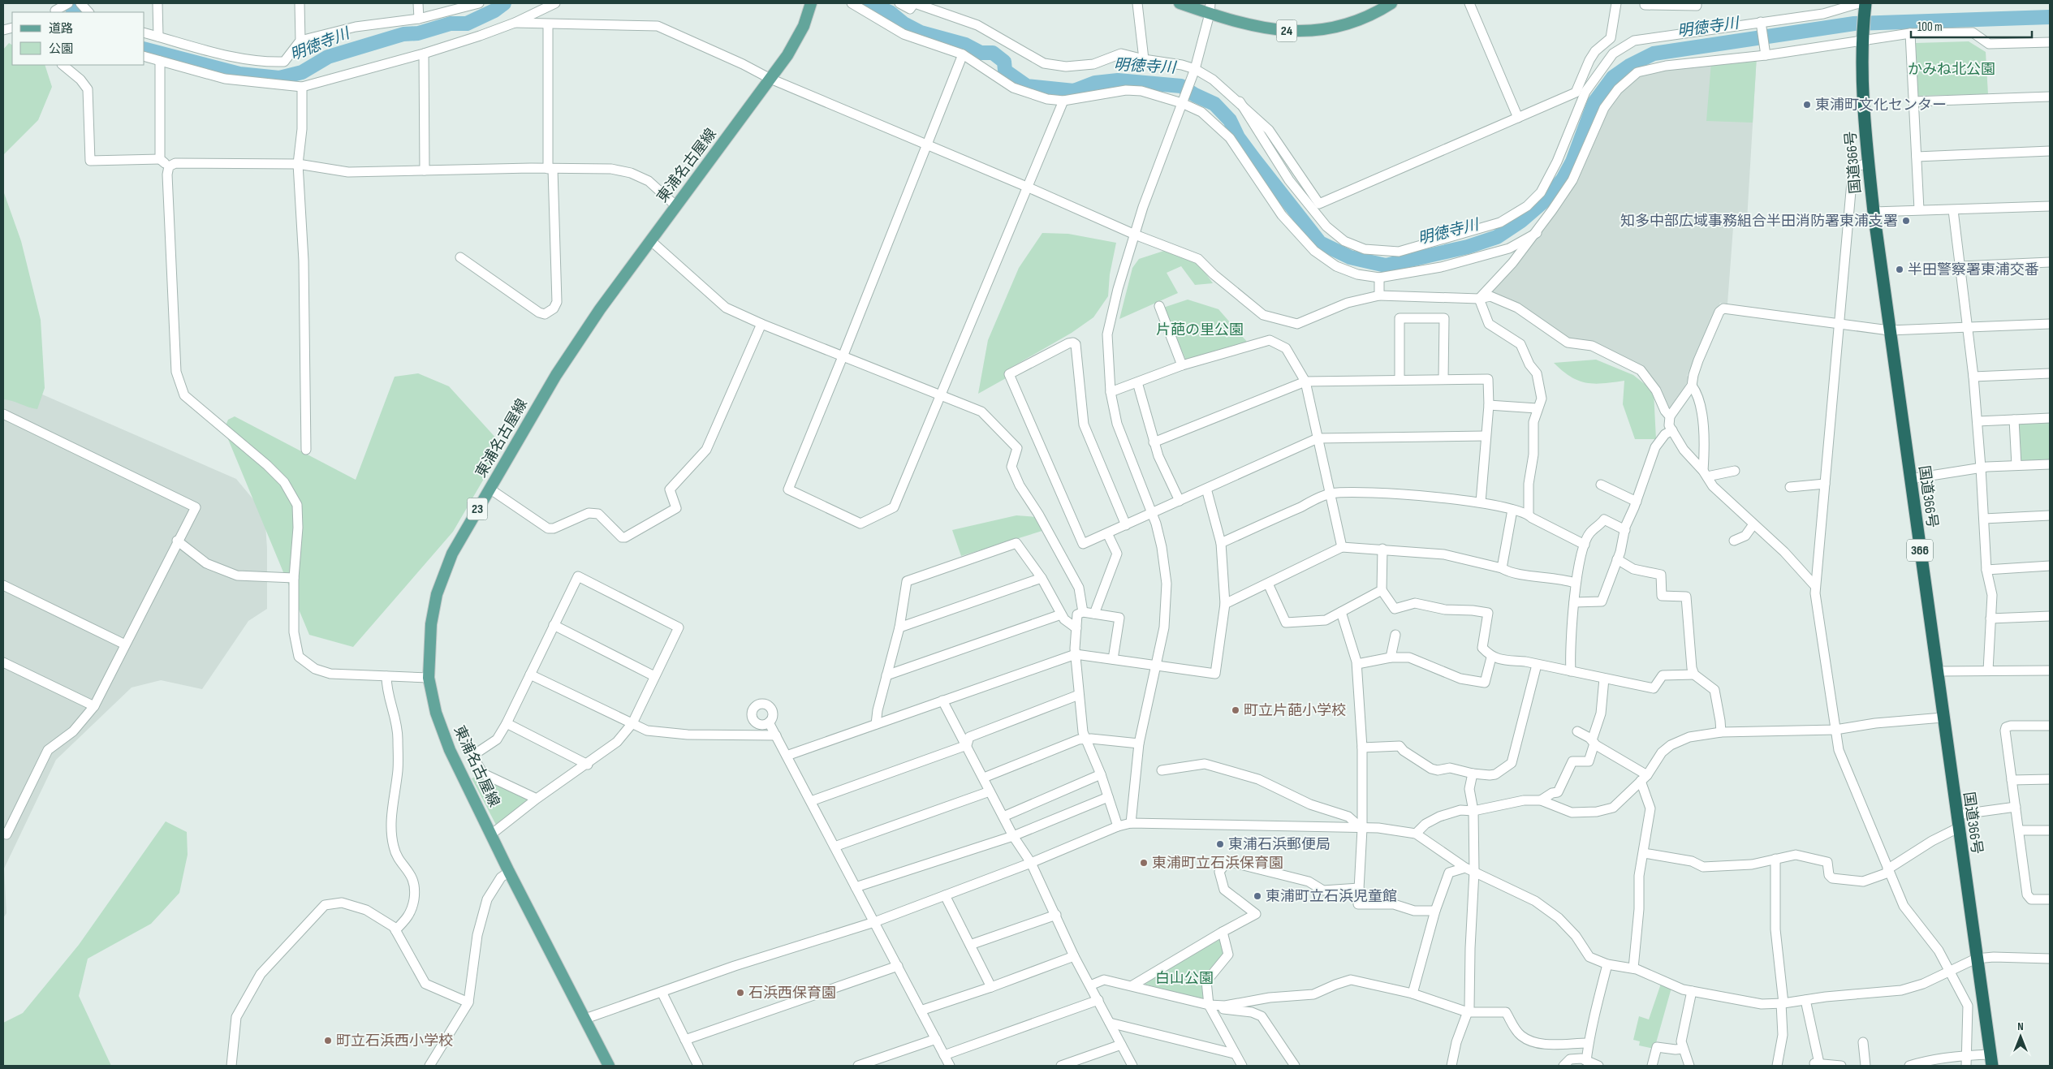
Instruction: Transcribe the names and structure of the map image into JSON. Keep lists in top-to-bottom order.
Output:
{
  "streets": {
    "highway": ["国道366号", "366"],
    "main road": ["24", "東浦名古屋線", "23"]
  },
  "water": ["明徳寺川"],
  "parks": ["かみね北公園", "片葩の里公園", "白山公園"],
  "places": [
    "東浦町文化センター",
    "知多中部広域事務組合半田消防署東浦支署",
    "半田警察署東浦交番",
    "町立片葩小学校",
    "東浦石浜郵便局",
    "東浦町立石浜保育園",
    "東浦町立石浜児童館",
    "石浜西保育園",
    "町立石浜西小学校"
  ],
  "legend": ["道路", "公園"],
  "scale_bar": "100 m",
  "north": "top"
}
